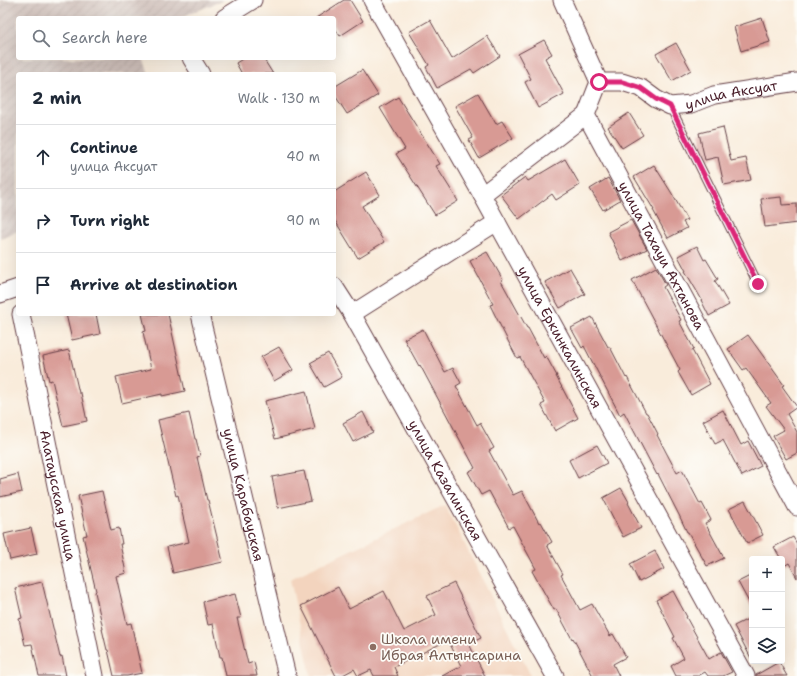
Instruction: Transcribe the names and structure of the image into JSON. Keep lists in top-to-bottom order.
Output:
{
  "streets": {
    "street": [
      "улица Аксуат",
      "улица Тахауи Ахтанова",
      "улица Еркинкалинская",
      "улица Казалинская",
      "Алатаусская улица",
      "улица Карабауская"
    ]
  },
  "places": ["Школа имени Ибрая Алтынсарина"],
  "page": {
    "search": "Search here",
    "heading": ["2 min", "Walk · 130 m"],
    "list": [
      ["Continue", "улица Аксуат", "40 m"],
      ["Turn right", "90 m"],
      "Arrive at destination"
    ],
    "map_buttons": ["+", "−"]
  }
}
